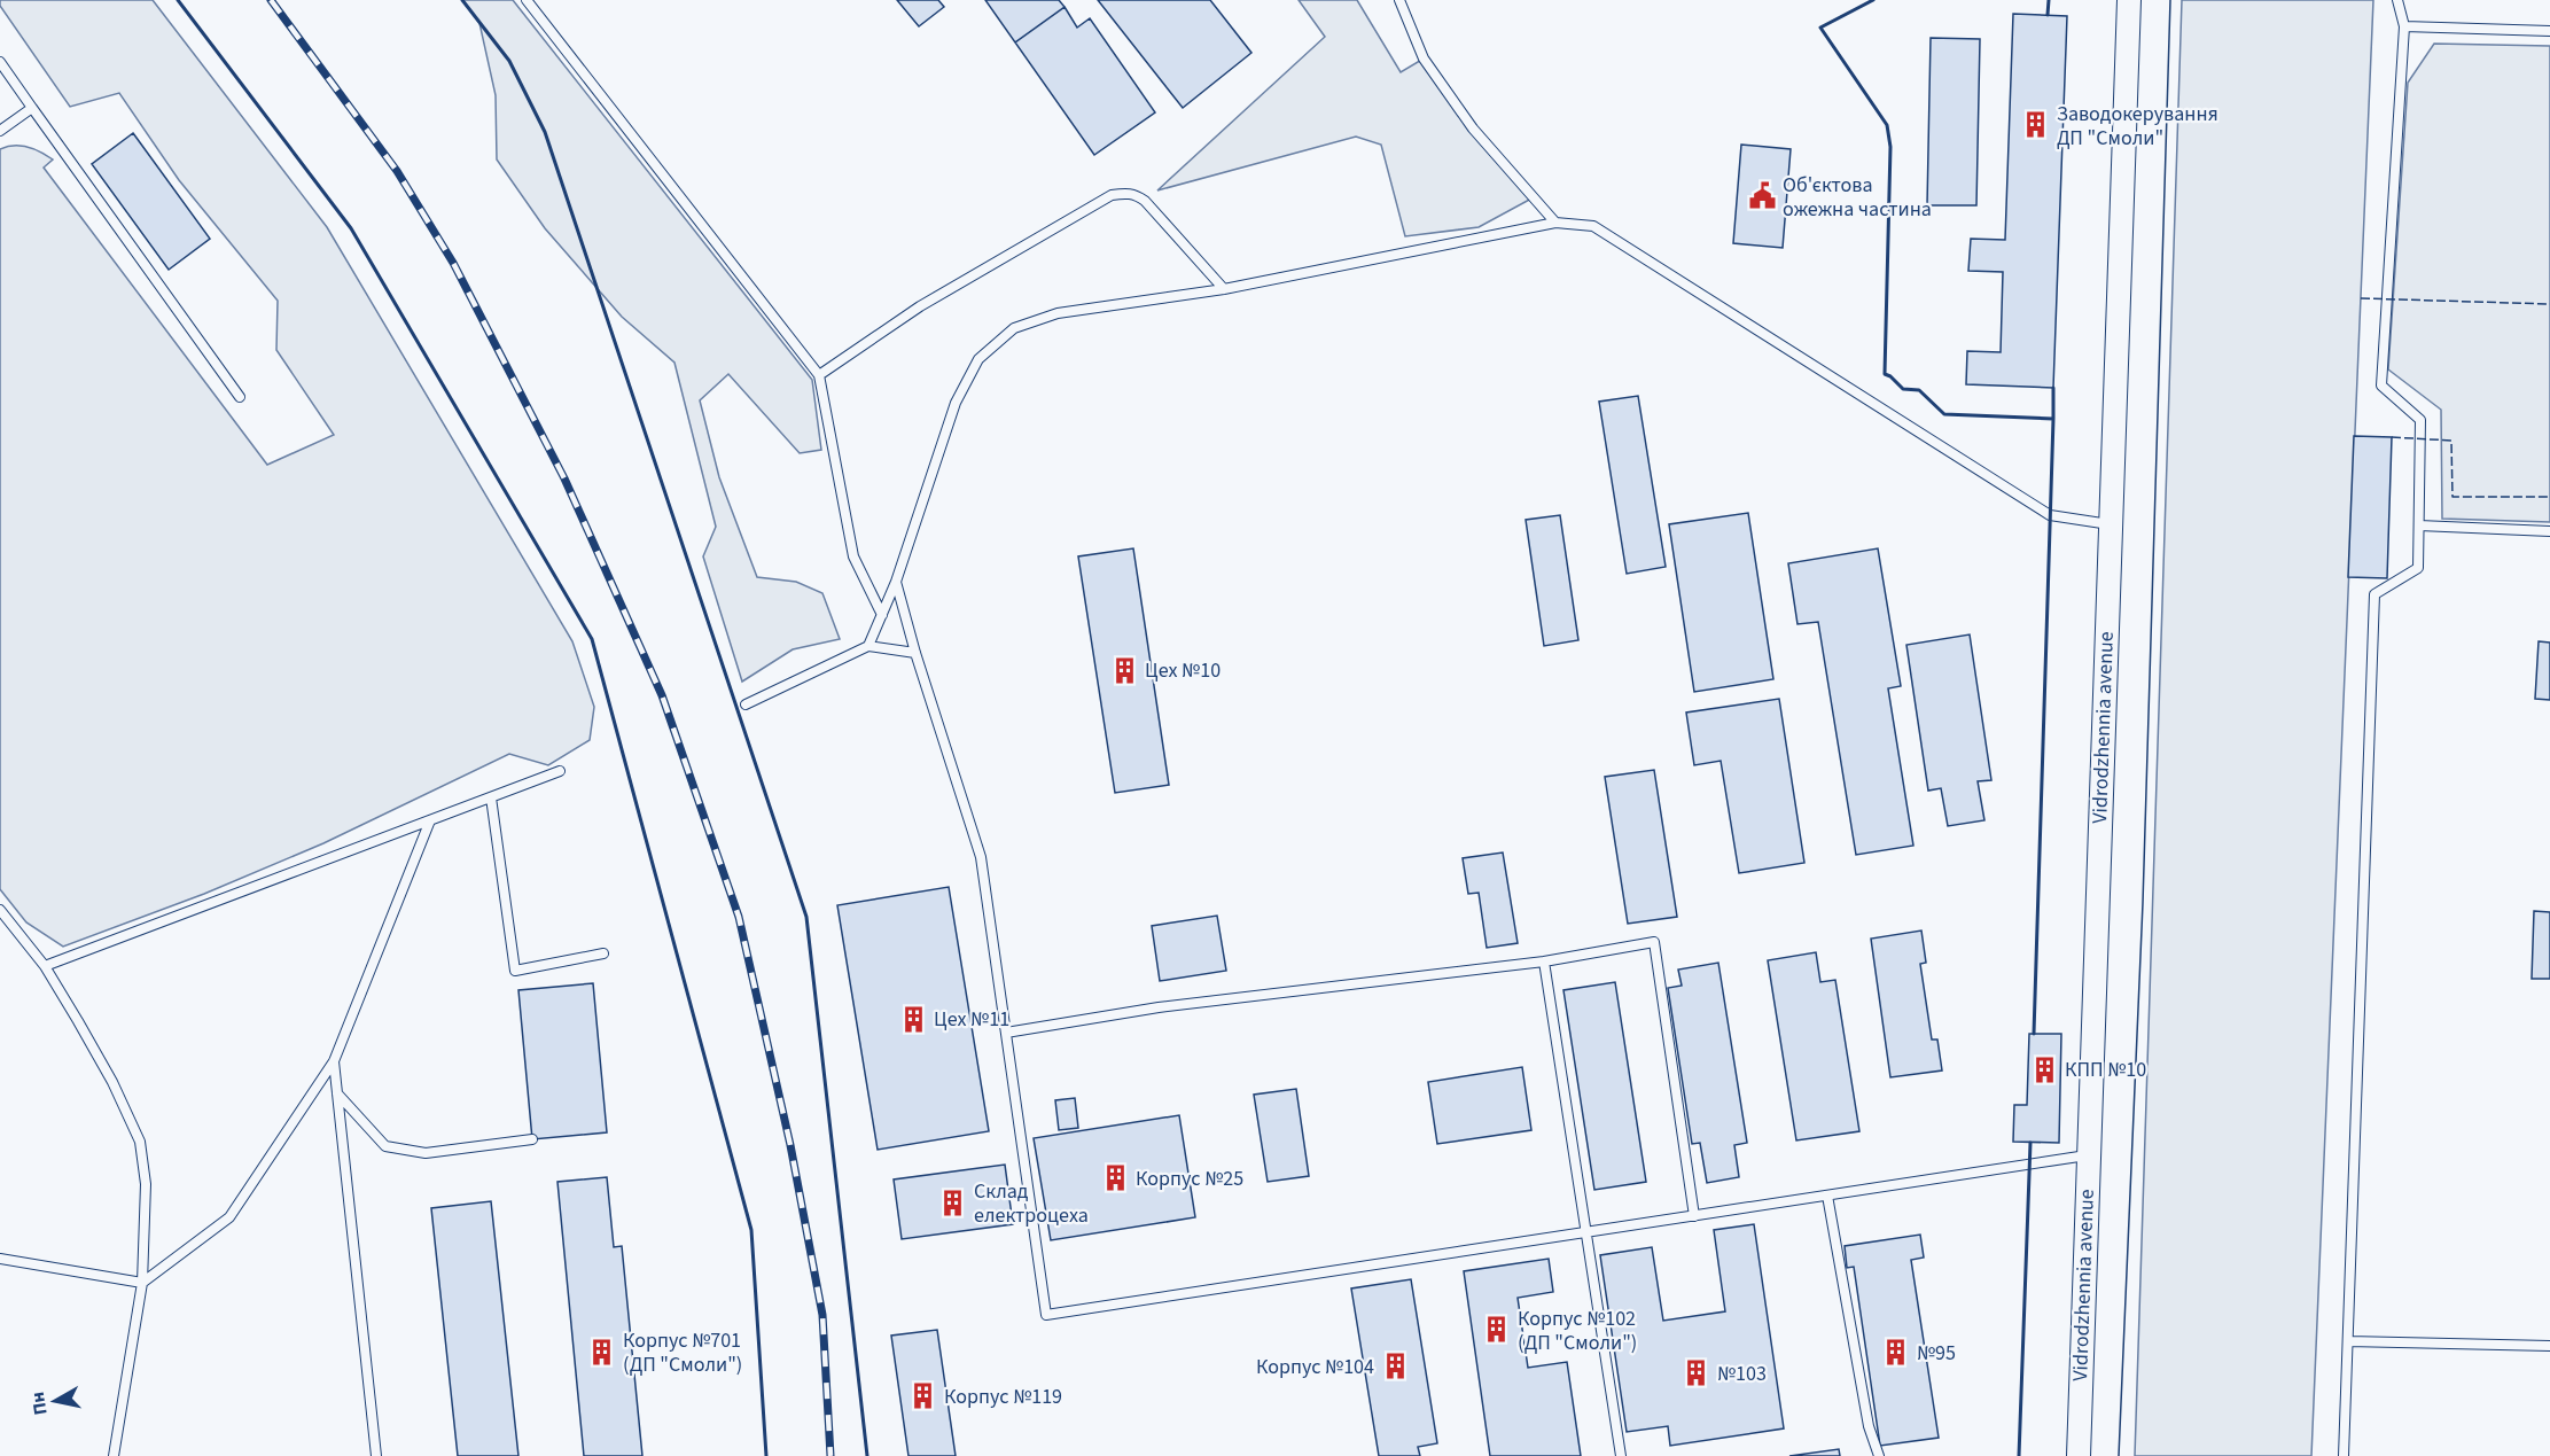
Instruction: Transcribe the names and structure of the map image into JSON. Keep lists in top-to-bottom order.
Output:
{
  "streets": {
    "street": ["Vidrodzhennia avenue"]
  },
  "places": {
    "building": [
      "Заводокерування ДП \"Смоли\"",
      "Цех №10",
      "Цех №11",
      "КПП №10",
      "Корпус №25",
      "Склад електроцеха",
      "Корпус №102 (ДП \"Смоли\")",
      "Корпус №701 (ДП \"Смоли\")",
      "№95",
      "Корпус №104",
      "№103",
      "Корпус №119"
    ],
    "public building": ["Об'єктова ожежна частина"]
  },
  "north": "left"
}
